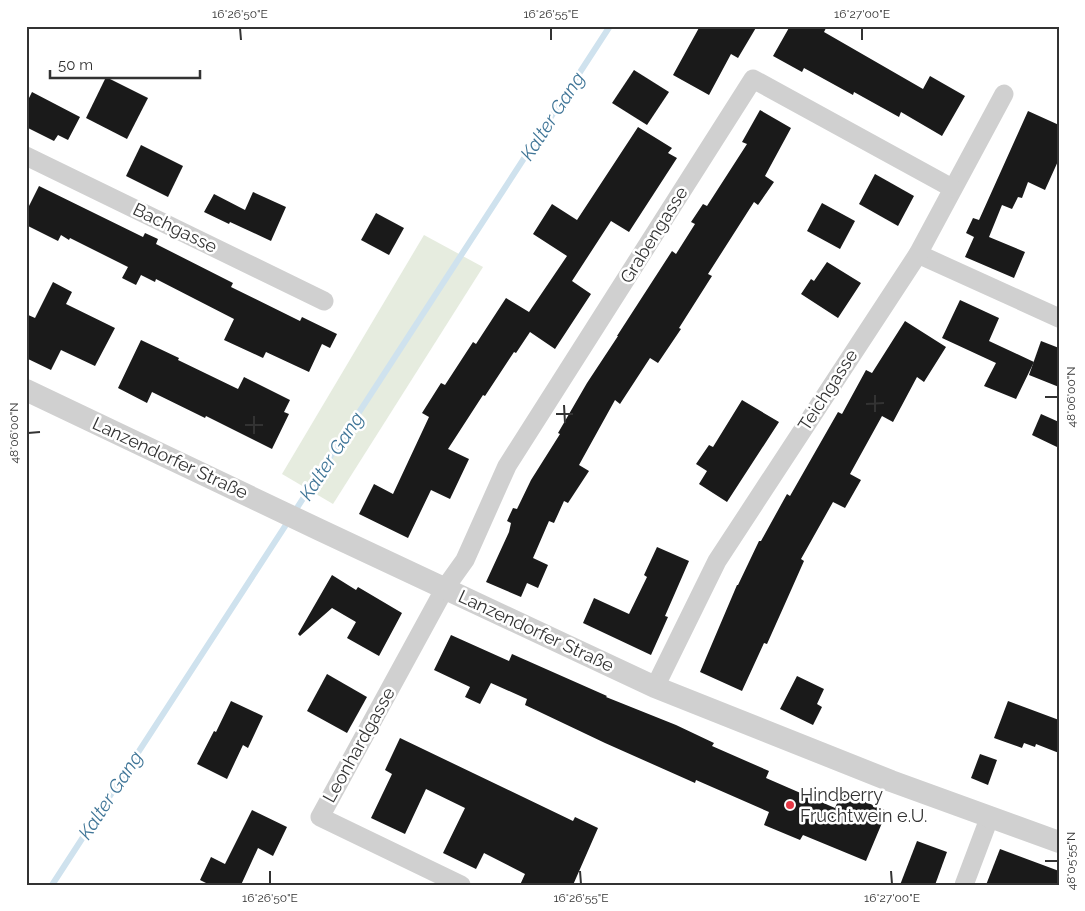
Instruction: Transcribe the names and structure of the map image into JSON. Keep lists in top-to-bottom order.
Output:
{
  "streets": {
    "street": [
      "Bachgasse",
      "Grabengasse",
      "Teichgasse",
      "Lanzendorfer Straße",
      "Leonhardgasse"
    ]
  },
  "crossings": [
    ["Grabengasse", "Teichgasse"],
    ["Grabengasse", "Lanzendorfer Straße"],
    ["Grabengasse", "Leonhardgasse"],
    ["Teichgasse", "Lanzendorfer Straße"],
    ["Lanzendorfer Straße", "Leonhardgasse"]
  ],
  "water": ["Kalter Gang"],
  "places": ["Hindberry Fruchtwein e.U."],
  "scale_bar": "50 m",
  "coordinates": [
    "16°26'50\"E",
    "16°26'55\"E",
    "16°27'00\"E",
    "48°06'00\"N",
    "48°05'55\"N"
  ]
}
